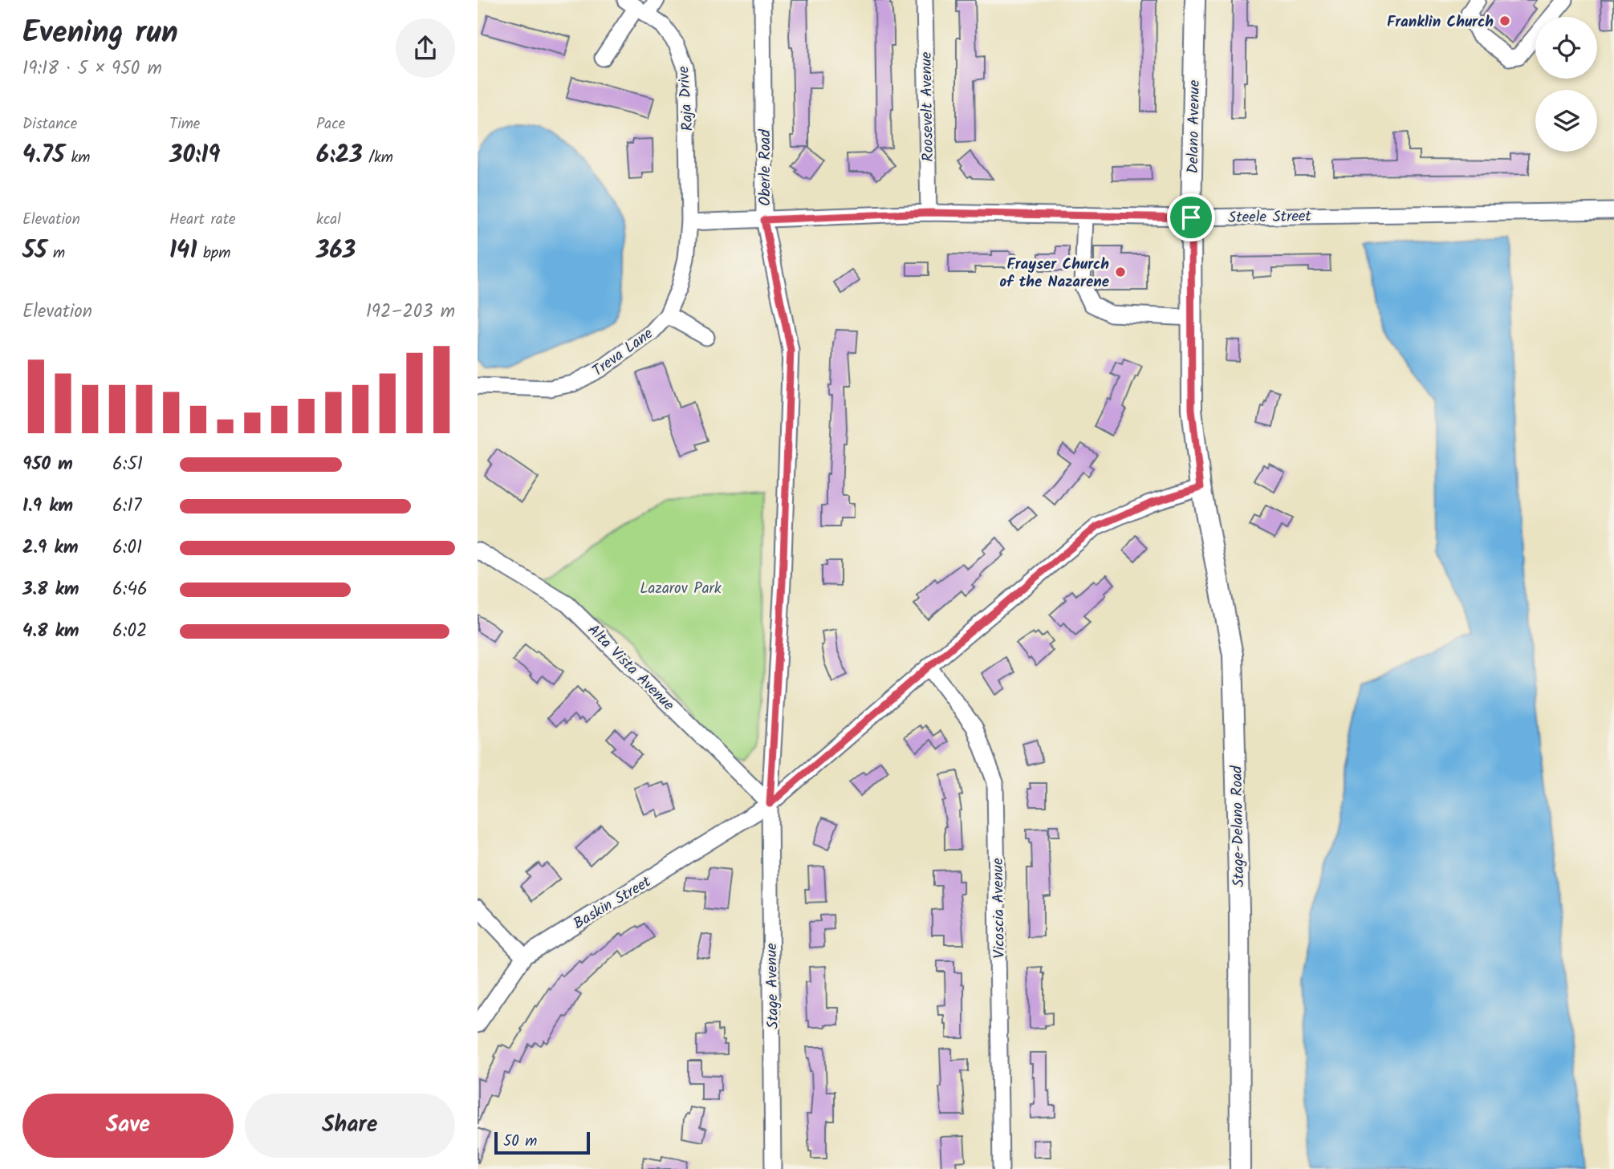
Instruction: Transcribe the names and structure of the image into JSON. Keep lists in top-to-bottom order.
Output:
{
  "streets": {
    "main road": ["Delano Avenue", "Stage-Delano Road"],
    "street": [
      "Raja Drive",
      "Roosevelt Avenue",
      "Oberle Road",
      "Steele Street",
      "Treva Lane",
      "Alta Vista Avenue",
      "Baskin Street",
      "Vicoscia Avenue",
      "Stage Avenue"
    ]
  },
  "crossings": [
    ["Raja Drive", "Steele Street"],
    ["Raja Drive", "Treva Lane"],
    ["Roosevelt Avenue", "Steele Street"],
    ["Delano Avenue", "Steele Street"],
    ["Delano Avenue", "Stage-Delano Road"],
    ["Oberle Road", "Steele Street"],
    ["Oberle Road", "Alta Vista Avenue"],
    ["Oberle Road", "Baskin Street"],
    ["Oberle Road", "Stage Avenue"],
    ["Steele Street", "Treva Lane"],
    ["Alta Vista Avenue", "Baskin Street"],
    ["Alta Vista Avenue", "Stage Avenue"],
    ["Baskin Street", "Stage Avenue"]
  ],
  "parks": ["Lazarov Park"],
  "places": ["Franklin Church", "Frayser Church of the Nazarene"],
  "scale_bar": "50 m",
  "page": {
    "heading": ["Evening run", "19:18 · 5 × 950 m"],
    "stats": [
      ["Distance", "4.75 km"],
      ["Time", "30:19"],
      ["Pace", "6:23 /km"],
      ["Elevation", "55 m"],
      ["Heart rate", "141 bpm"],
      ["kcal", "363"]
    ],
    "chart": ["Elevation", "192–203 m"],
    "list": [
      {
        "name": "950 m",
        "note": "6:51"
      },
      {
        "name": "1.9 km",
        "note": "6:17"
      },
      {
        "name": "2.9 km",
        "note": "6:01"
      },
      {
        "name": "3.8 km",
        "note": "6:46"
      },
      {
        "name": "4.8 km",
        "note": "6:02"
      }
    ],
    "buttons": ["Save", "Share"],
    "scale": "50 m"
  }
}
